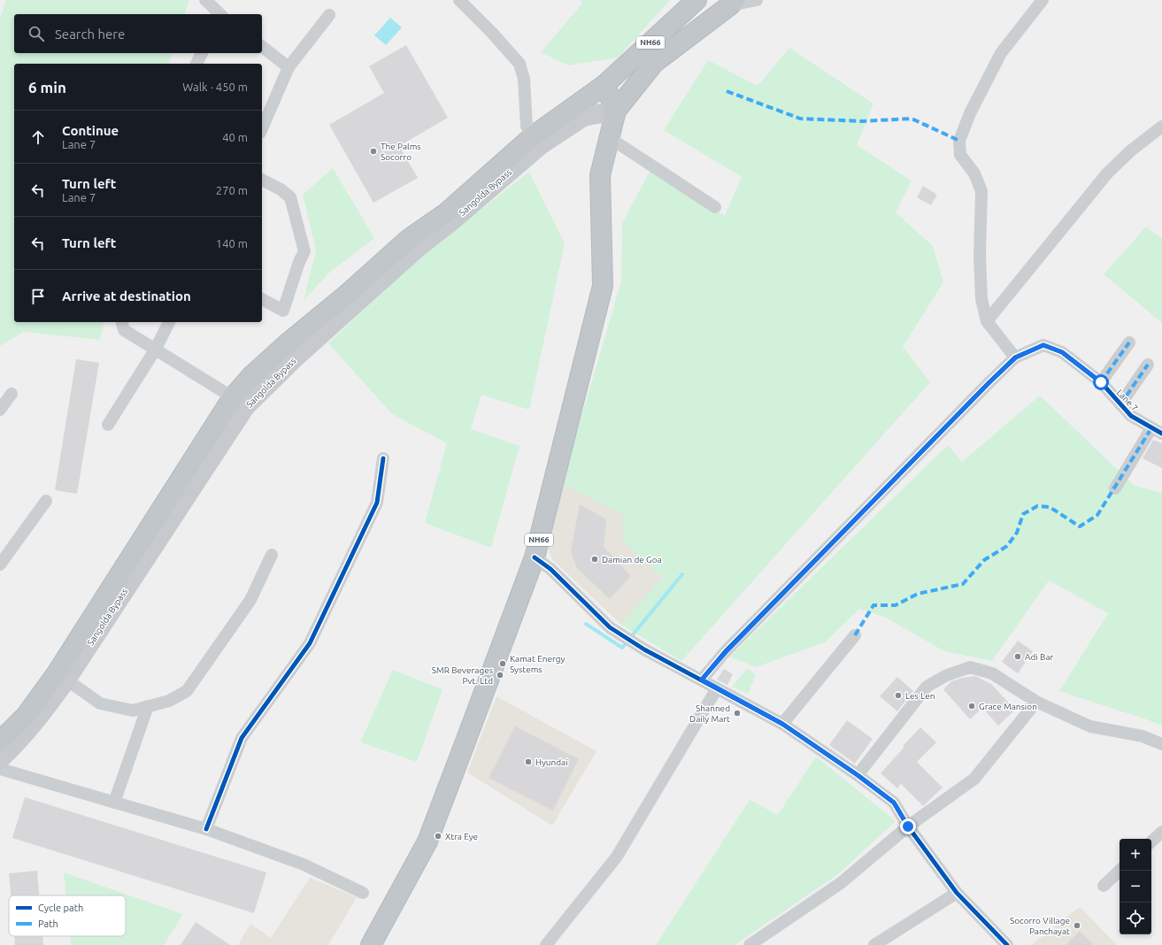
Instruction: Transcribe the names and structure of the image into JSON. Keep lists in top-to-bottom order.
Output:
{
  "streets": {
    "highway": ["NH66", "Sangolda Bypass"],
    "street": ["Lane 7"]
  },
  "crossings": [
    ["NH66", "Sangolda Bypass"]
  ],
  "places": [
    "The Palms Socorro",
    "Damian de Goa",
    "Adi Bar",
    "Kamat Energy Systems",
    "SMR Beverages Pvt. Ltd",
    "Les Len",
    "Grace Mansion",
    "Shanned Daily Mart",
    "Hyundai",
    "Xtra Eye",
    "Socorro Village Panchayat"
  ],
  "legend": ["Cycle path", "Path"],
  "page": {
    "search": "Search here",
    "heading": ["6 min", "Walk · 450 m"],
    "list": [
      ["Continue", "Lane 7", "40 m"],
      ["Turn left", "Lane 7", "270 m"],
      ["Turn left", "140 m"],
      "Arrive at destination"
    ],
    "map_buttons": ["+", "−"]
  }
}
